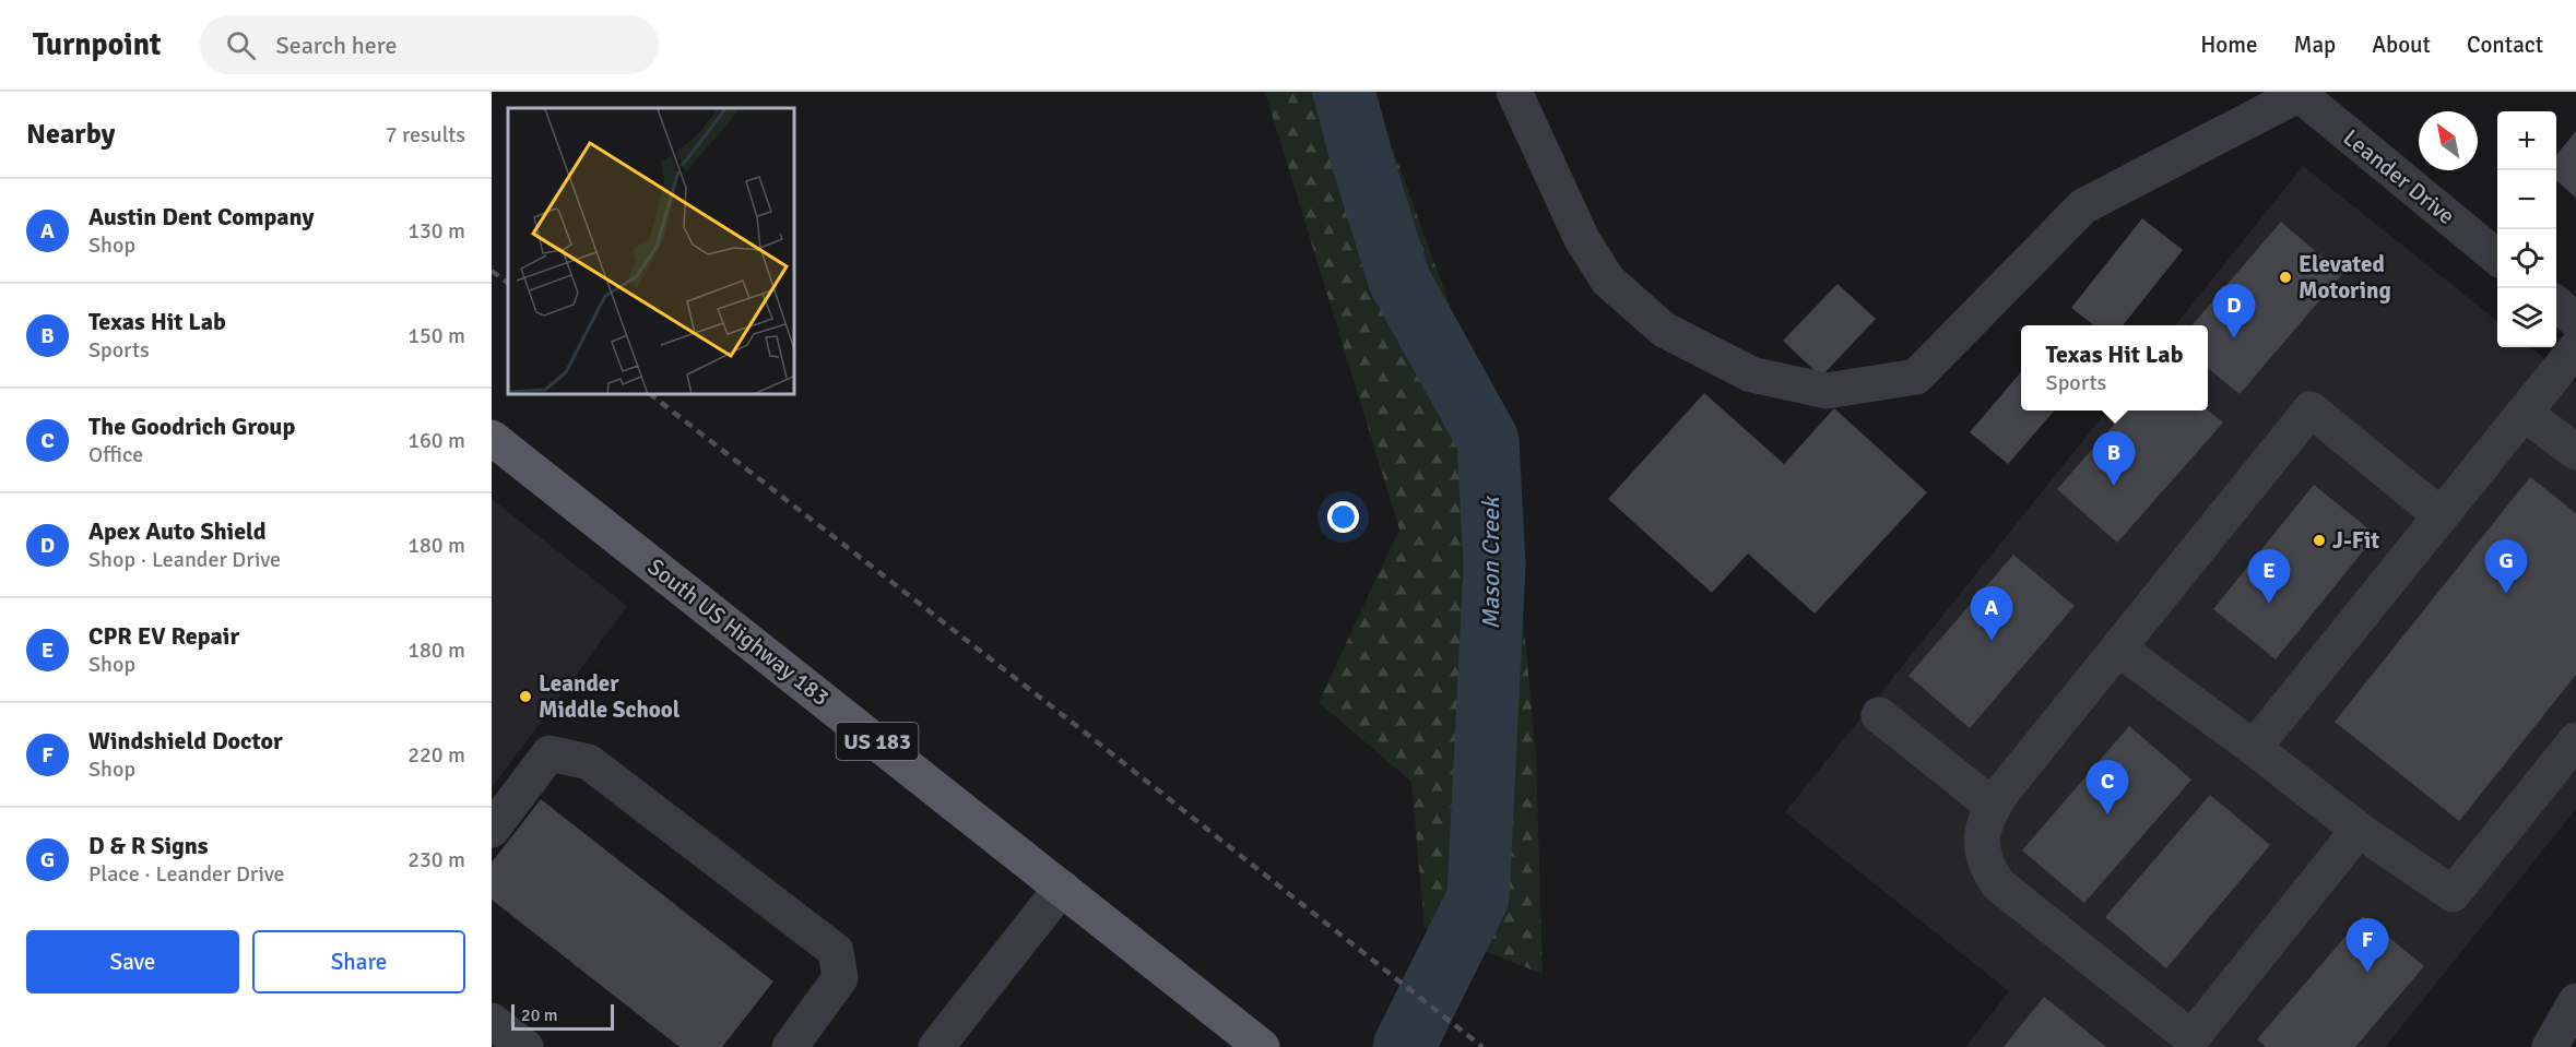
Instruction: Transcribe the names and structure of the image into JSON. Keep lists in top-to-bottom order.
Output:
{
  "streets": {
    "main road": ["South US Highway 183", "US 183"],
    "street": ["Leander Drive"]
  },
  "water": ["Mason Creek"],
  "places": ["Elevated Motoring", "J-Fit", "Leander Middle School"],
  "scale_bar": "20 m",
  "north": "top left",
  "page": {
    "header": "Turnpoint",
    "search": "Search here",
    "nav": [
      "Home",
      "Map",
      "About",
      "Contact"
    ],
    "heading": ["Nearby", "7 results"],
    "map_buttons": ["+", "−"],
    "list": [
      {
        "mark": "A",
        "name": "Austin Dent Company",
        "note": "Shop",
        "value": "130 m"
      },
      {
        "mark": "B",
        "name": "Texas Hit Lab",
        "note": "Sports",
        "value": "150 m"
      },
      {
        "mark": "C",
        "name": "The Goodrich Group",
        "note": "Office",
        "value": "160 m"
      },
      {
        "mark": "D",
        "name": "Apex Auto Shield",
        "note": "Shop · Leander Drive",
        "value": "180 m"
      },
      {
        "mark": "E",
        "name": "CPR EV Repair",
        "note": "Shop",
        "value": "180 m"
      },
      {
        "mark": "F",
        "name": "Windshield Doctor",
        "note": "Shop",
        "value": "220 m"
      },
      {
        "mark": "G",
        "name": "D & R Signs",
        "note": "Place · Leander Drive",
        "value": "230 m"
      }
    ],
    "pins": [
      "D",
      "B",
      "G",
      "E",
      "A",
      "C",
      "F"
    ],
    "popup": ["Texas Hit Lab", "Sports"],
    "buttons": ["Save", "Share"],
    "scale": "20 m"
  }
}
